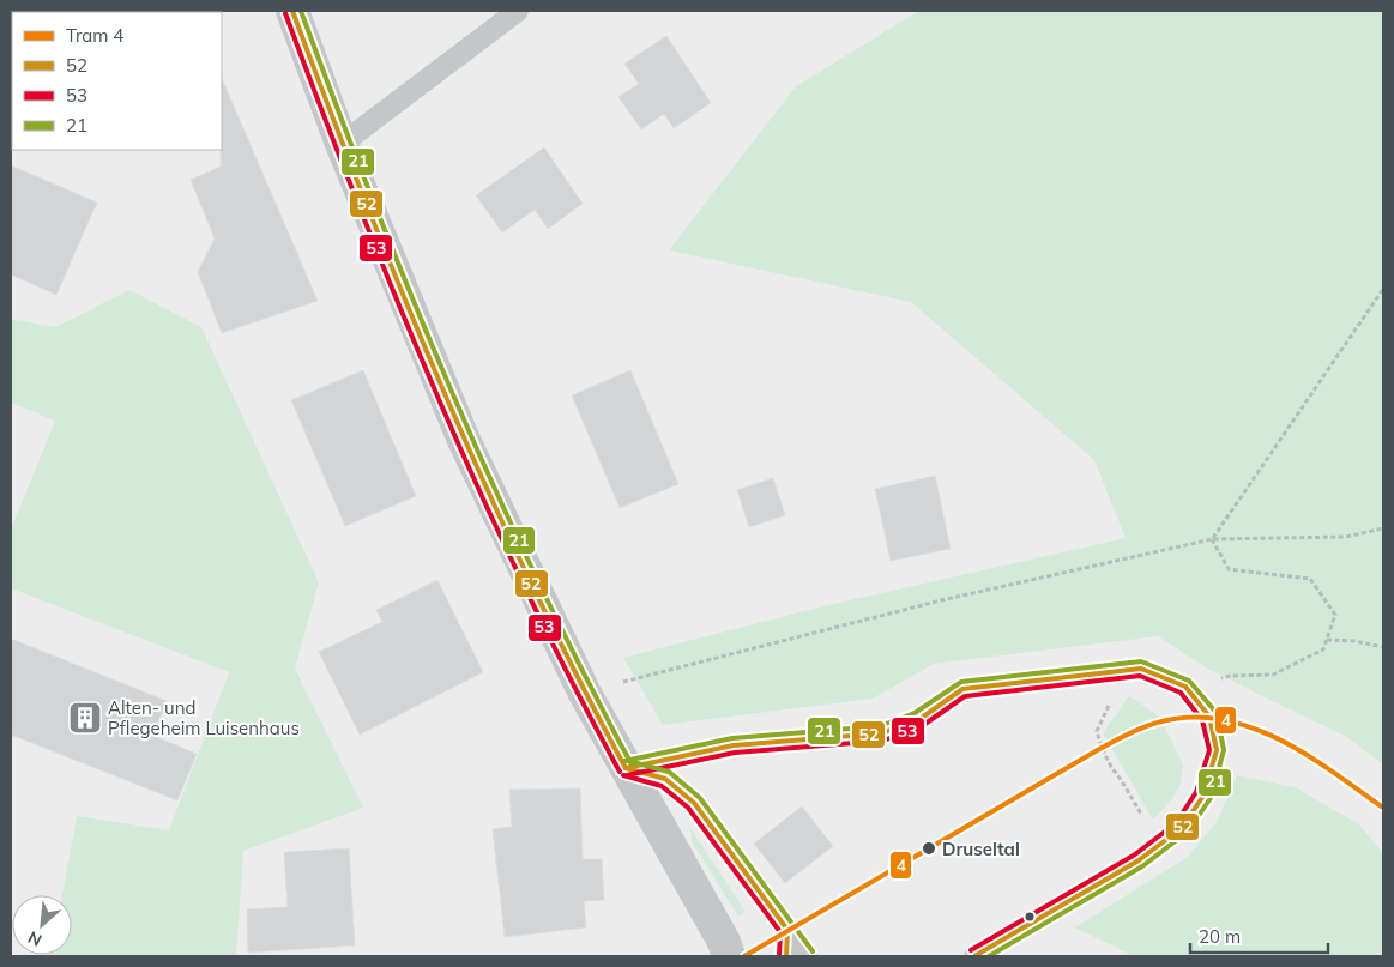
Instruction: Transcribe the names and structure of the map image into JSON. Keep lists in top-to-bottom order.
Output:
{
  "places": {
    "building": ["Alten- und Pflegeheim Luisenhaus"],
    "other": ["Druseltal"]
  },
  "lines": [
    "transit line 52",
    "transit line 21",
    "transit line 53",
    "tram line 4"
  ],
  "legend": [
    "Tram 4",
    "52",
    "53",
    "21"
  ],
  "scale_bar": "20 m",
  "north": "bottom left"
}
